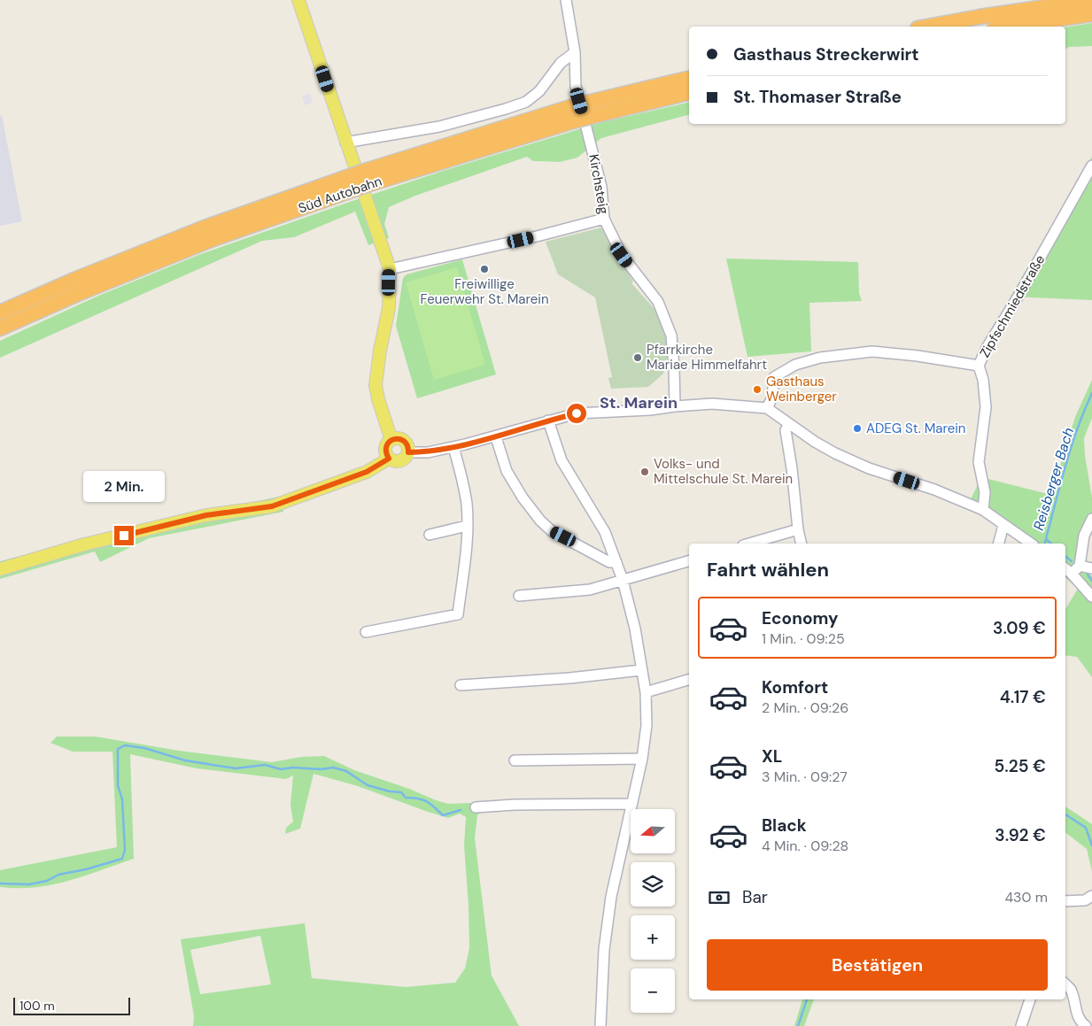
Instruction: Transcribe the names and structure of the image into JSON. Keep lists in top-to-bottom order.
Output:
{
  "streets": {
    "highway": ["Süd Autobahn"],
    "street": ["Kirchsteig", "Zipfschmiedstraße"]
  },
  "districts": ["St. Marein"],
  "water": ["Reisberger Bach"],
  "places": [
    "Freiwillige Feuerwehr St. Marein",
    "Pfarrkirche Mariae Himmelfahrt",
    "Gasthaus Weinberger",
    "ADEG St. Marein",
    "Volks- und Mittelschule St. Marein"
  ],
  "scale_bar": "100 m",
  "north": "left",
  "page": {
    "banner": ["Gasthaus Streckerwirt", "St. Thomaser Straße"],
    "bubble": "2 Min.",
    "heading": "Fahrt wählen",
    "list": [
      {
        "name": "Economy",
        "note": "1 Min. · 09:25",
        "value": "3.09 €"
      },
      {
        "name": "Komfort",
        "note": "2 Min. · 09:26",
        "value": "4.17 €"
      },
      {
        "name": "XL",
        "note": "3 Min. · 09:27",
        "value": "5.25 €"
      },
      {
        "name": "Black",
        "note": "4 Min. · 09:28",
        "value": "3.92 €"
      }
    ],
    "map_buttons": ["+", "−"],
    "pay": ["Bar", "430 m"],
    "buttons": "Bestätigen",
    "scale": "100 m"
  }
}
